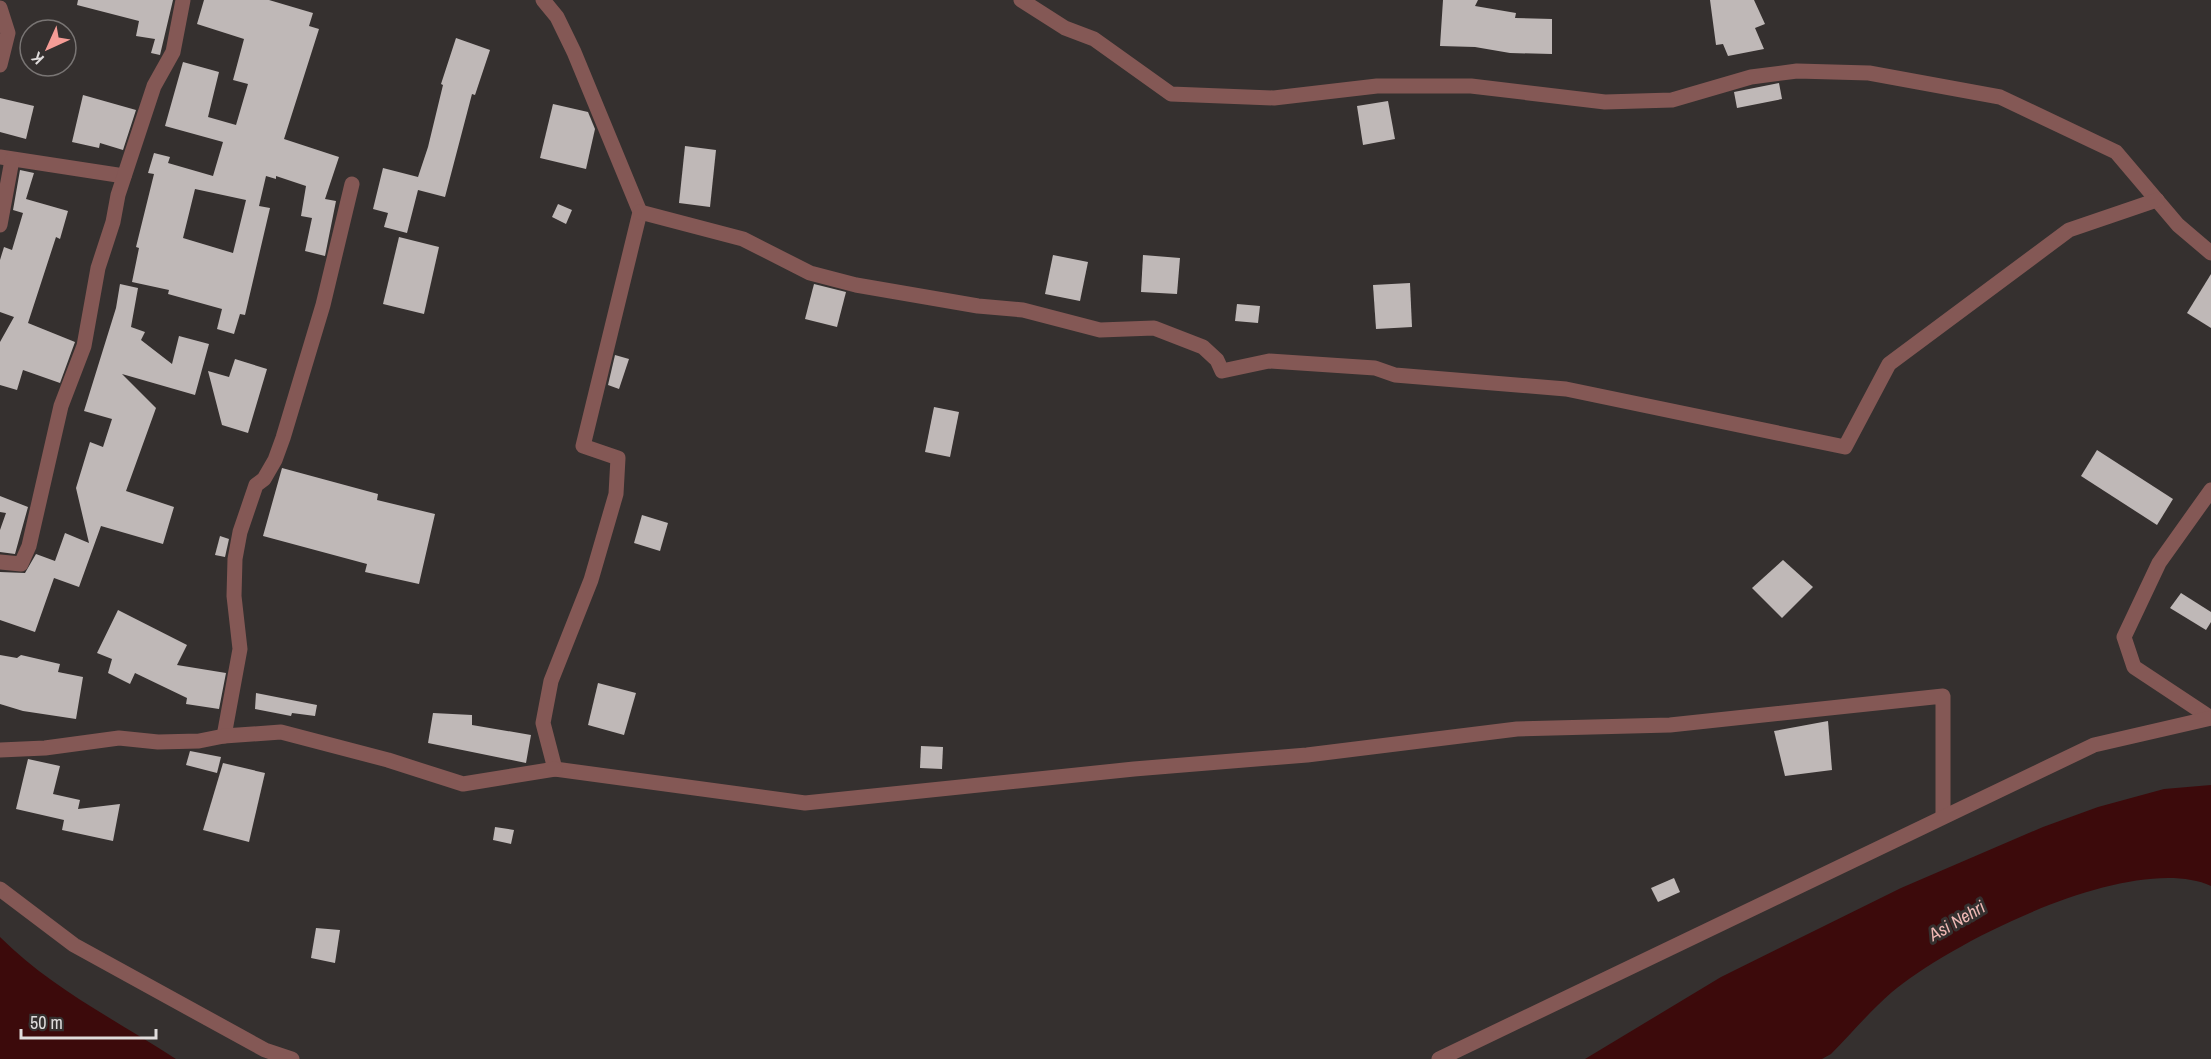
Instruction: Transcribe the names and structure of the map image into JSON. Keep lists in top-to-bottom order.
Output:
{
  "water": ["Asi Nehri"],
  "scale_bar": "50 m",
  "north": "bottom left"
}
